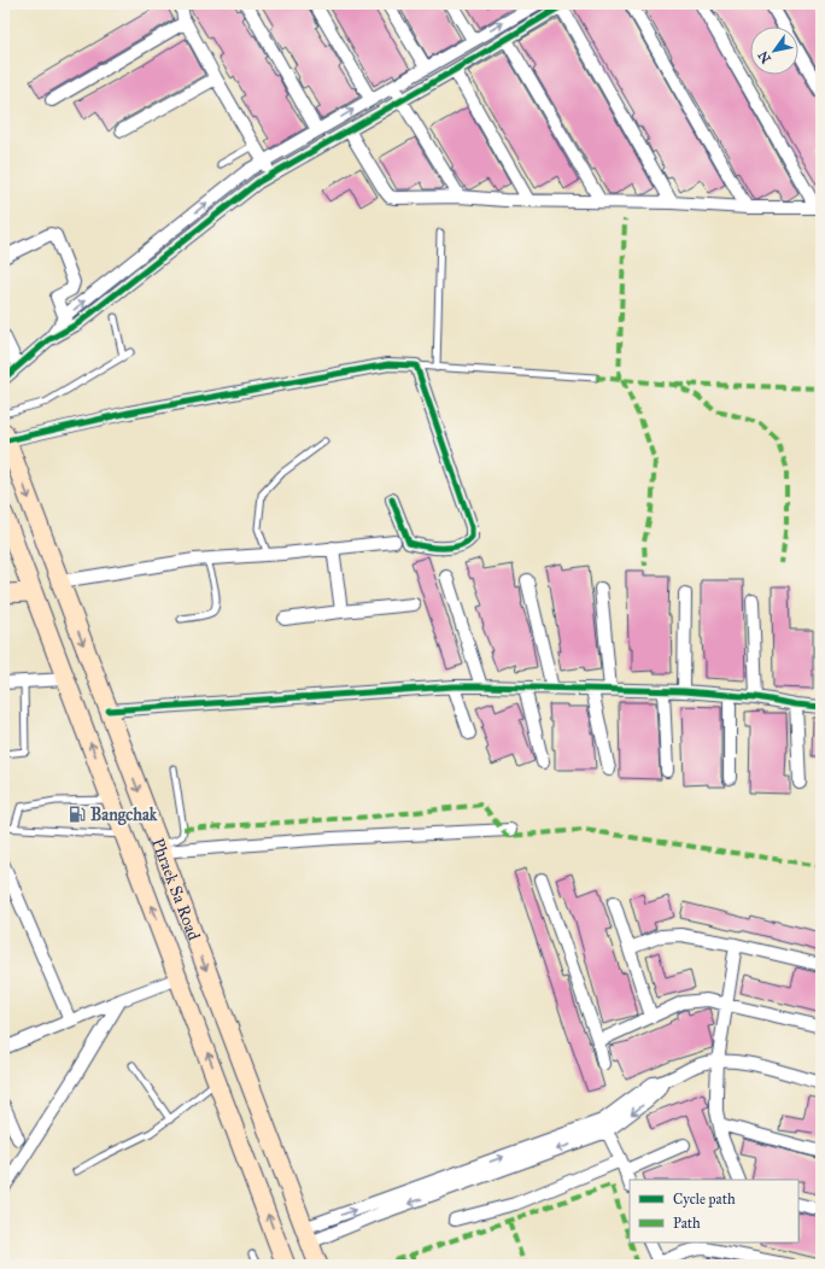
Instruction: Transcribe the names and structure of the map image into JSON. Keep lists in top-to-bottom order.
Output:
{
  "streets": {
    "main road": ["Phraek Sa Road"]
  },
  "places": {
    "fuel station": ["Bangchak"]
  },
  "legend": ["Cycle path", "Path"],
  "north": "bottom left"
}
